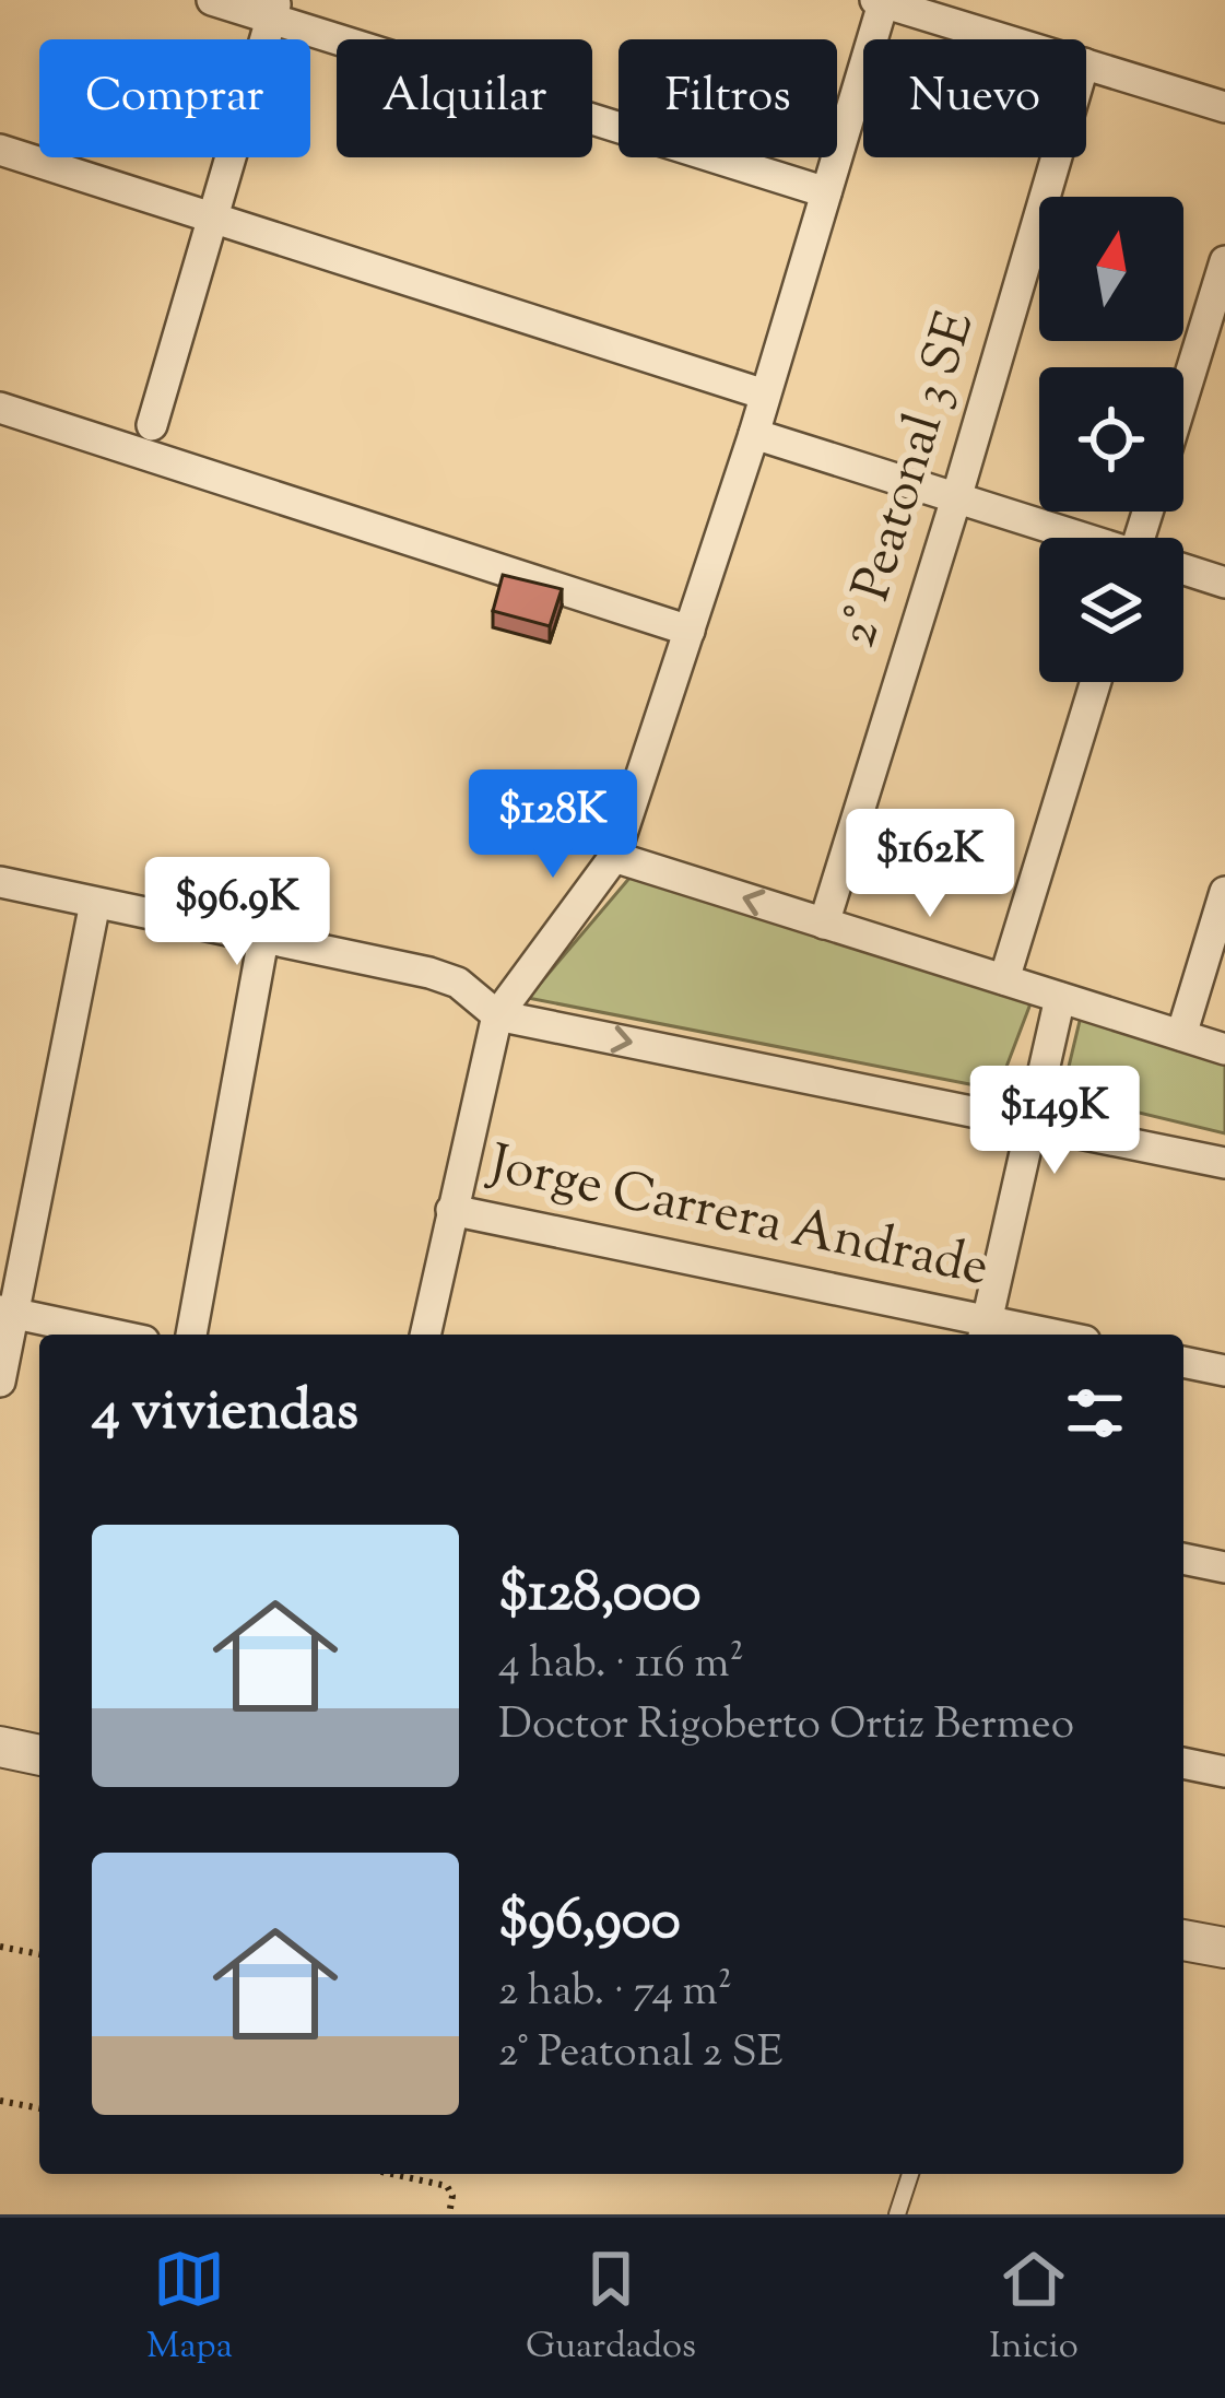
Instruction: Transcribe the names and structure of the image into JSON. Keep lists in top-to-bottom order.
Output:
{
  "streets": {
    "street": ["2° Peatonal 3 SE", "Jorge Carrera Andrade"]
  },
  "north": "top",
  "page": {
    "chip": [
      "Comprar",
      "Alquilar",
      "Filtros",
      "Nuevo"
    ],
    "price": [
      "$128K",
      "$162K",
      "$96.9K",
      "$149K"
    ],
    "heading": "4 viviendas",
    "list": [
      {
        "name": "$128,000",
        "note": "4 hab. · 116 m² · Doctor Rigoberto Ortiz Bermeo"
      },
      {
        "name": "$96,900",
        "note": "2 hab. · 74 m² · 2° Peatonal 2 SE"
      }
    ],
    "tabs": ["Mapa", "Guardados", "Inicio"]
  }
}
